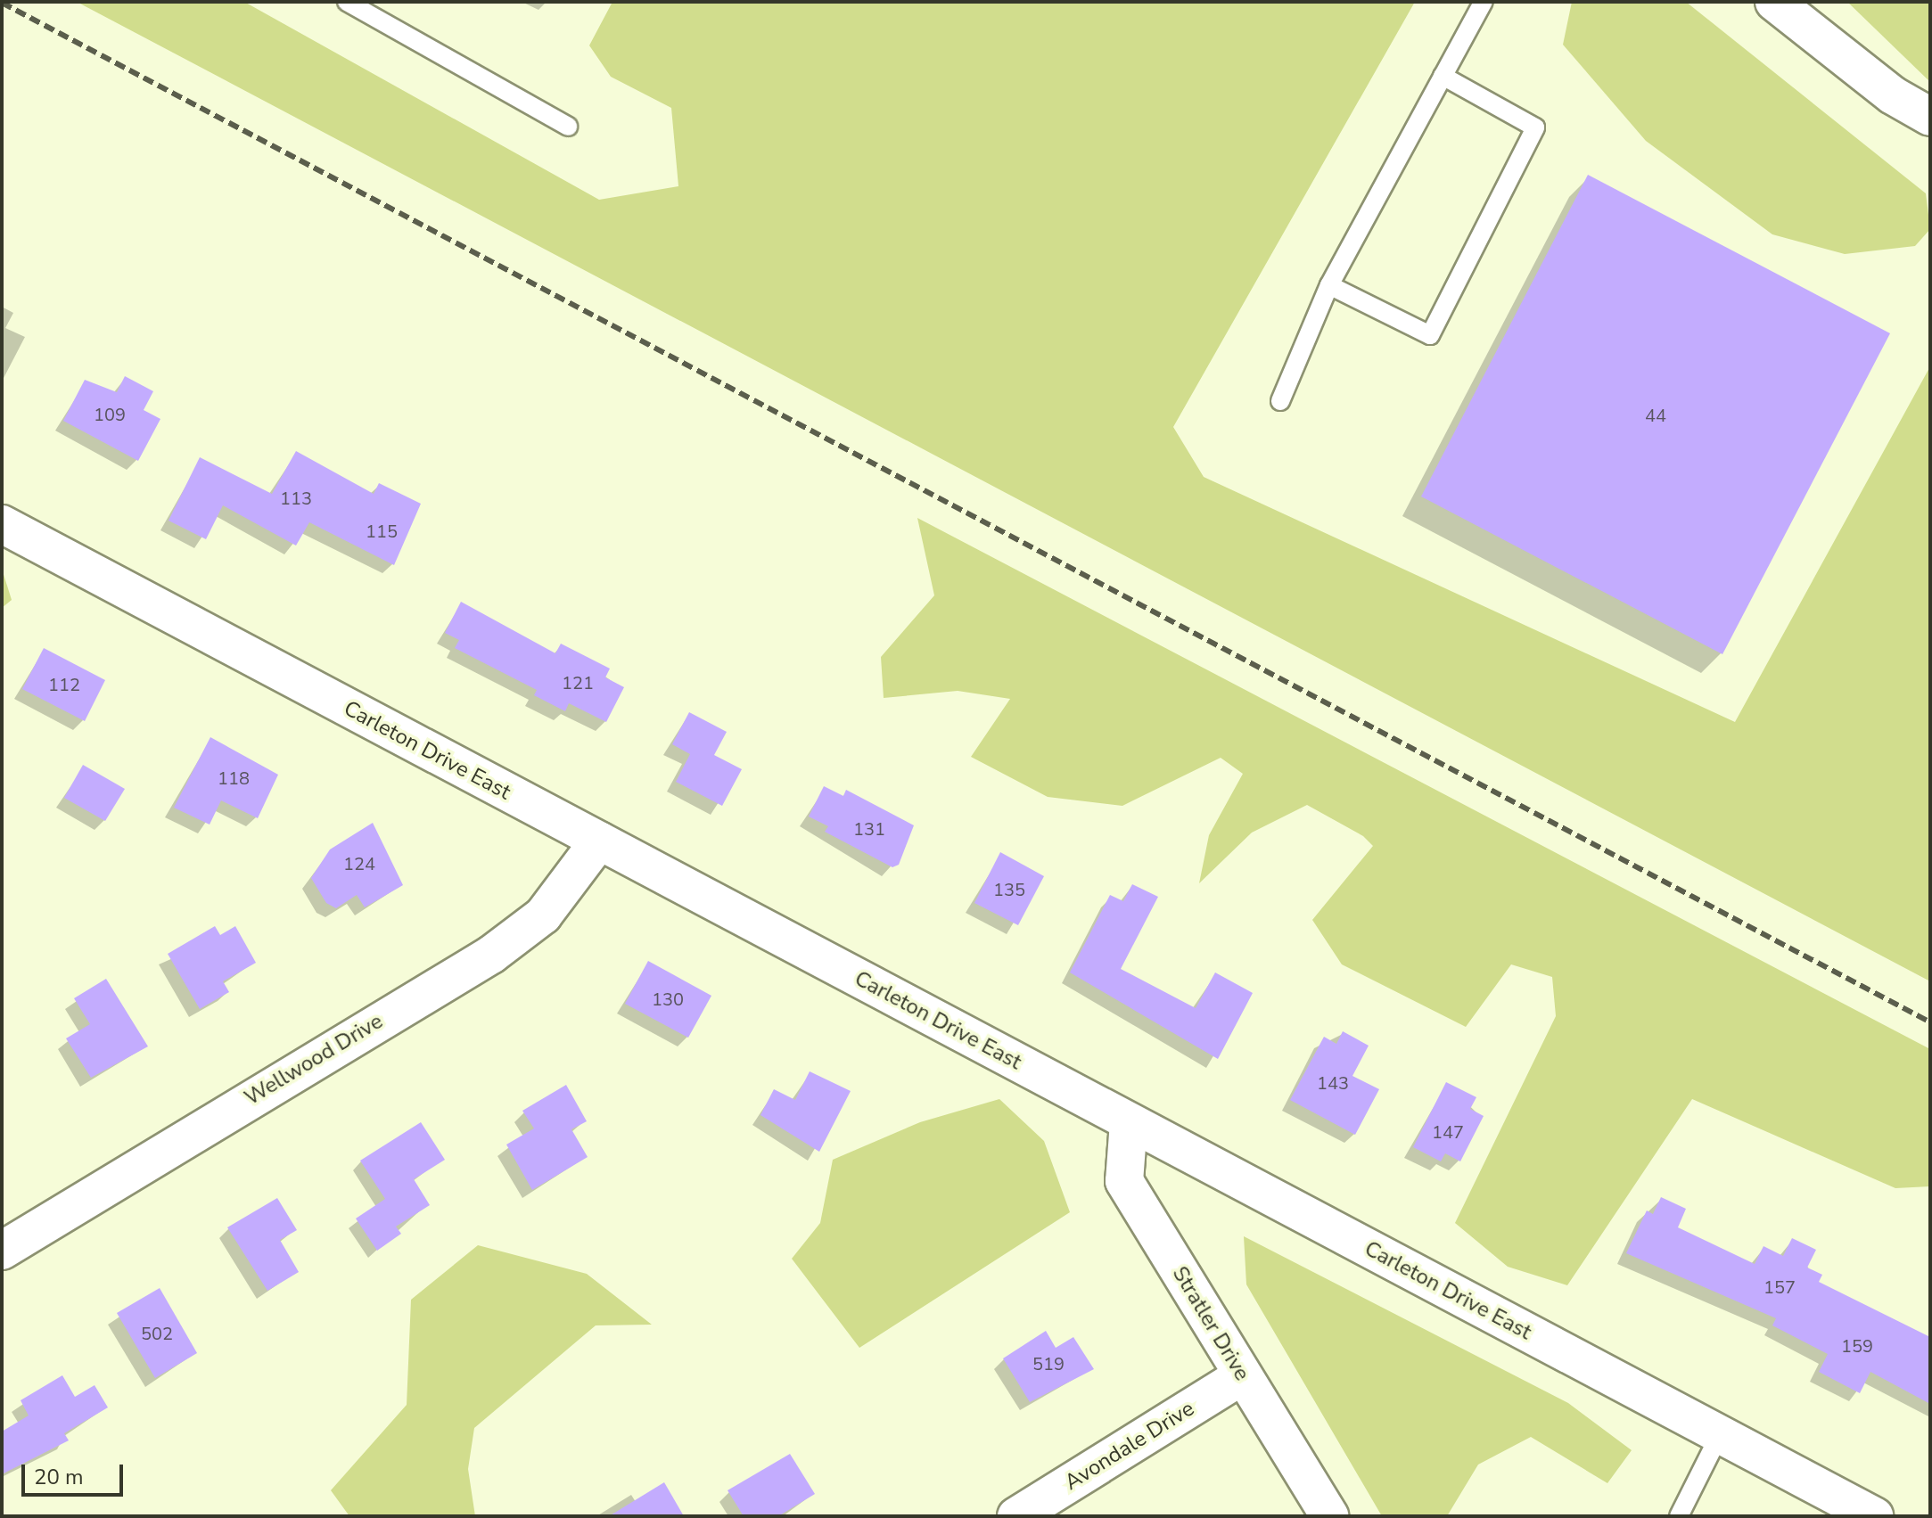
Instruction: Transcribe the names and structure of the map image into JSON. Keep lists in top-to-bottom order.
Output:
{
  "streets": {
    "street": [
      "Carleton Drive East",
      "Wellwood Drive",
      "Stratler Drive",
      "Avondale Drive"
    ]
  },
  "crossings": [
    ["Carleton Drive East", "Wellwood Drive"],
    ["Carleton Drive East", "Stratler Drive"],
    ["Stratler Drive", "Avondale Drive"]
  ],
  "house_numbers": [
    "109",
    "44",
    "113",
    "115",
    "121",
    "112",
    "118",
    "131",
    "124",
    "135",
    "130",
    "143",
    "147",
    "157",
    "502",
    "159",
    "519"
  ],
  "scale_bar": "20 m"
}
